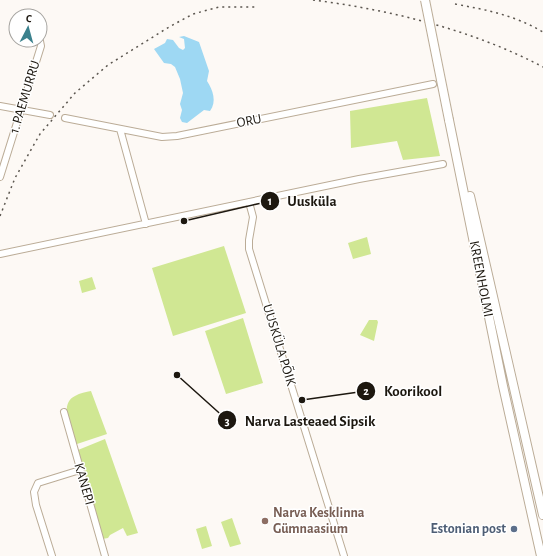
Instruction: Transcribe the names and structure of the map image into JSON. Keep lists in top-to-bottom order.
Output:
{
  "streets": {
    "main road": ["KREENHOLMI"],
    "street": [
      "1. PAEMURRU",
      "ORU",
      "UUSKÜLA PÕIK",
      "KANEPI"
    ]
  },
  "places": [
    "Uusküla",
    "Narva Lasteaed Sipsik",
    "Koorikool",
    "Narva Kesklinna Gümnaasium",
    "Estonian post"
  ],
  "north": "top"
}
